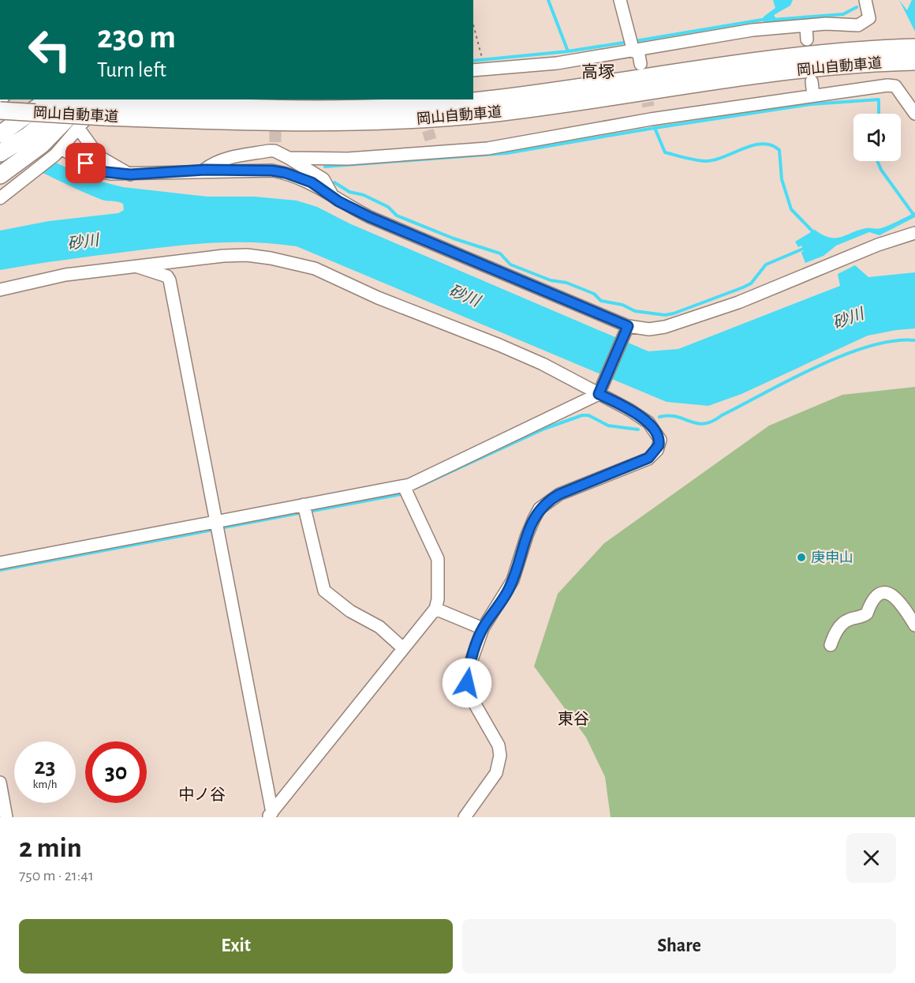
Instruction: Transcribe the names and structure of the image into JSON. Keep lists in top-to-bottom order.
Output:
{
  "streets": {
    "highway": ["岡山自動車道"]
  },
  "districts": ["高塚", "東谷", "中ノ谷"],
  "water": ["砂川"],
  "places": ["庚申山"],
  "page": {
    "turn": ["230 m", "Turn left"],
    "speed": "23 km/h",
    "limit": "30",
    "heading": ["2 min", "750 m · 21:41"],
    "buttons": ["Exit", "Share"]
  }
}
